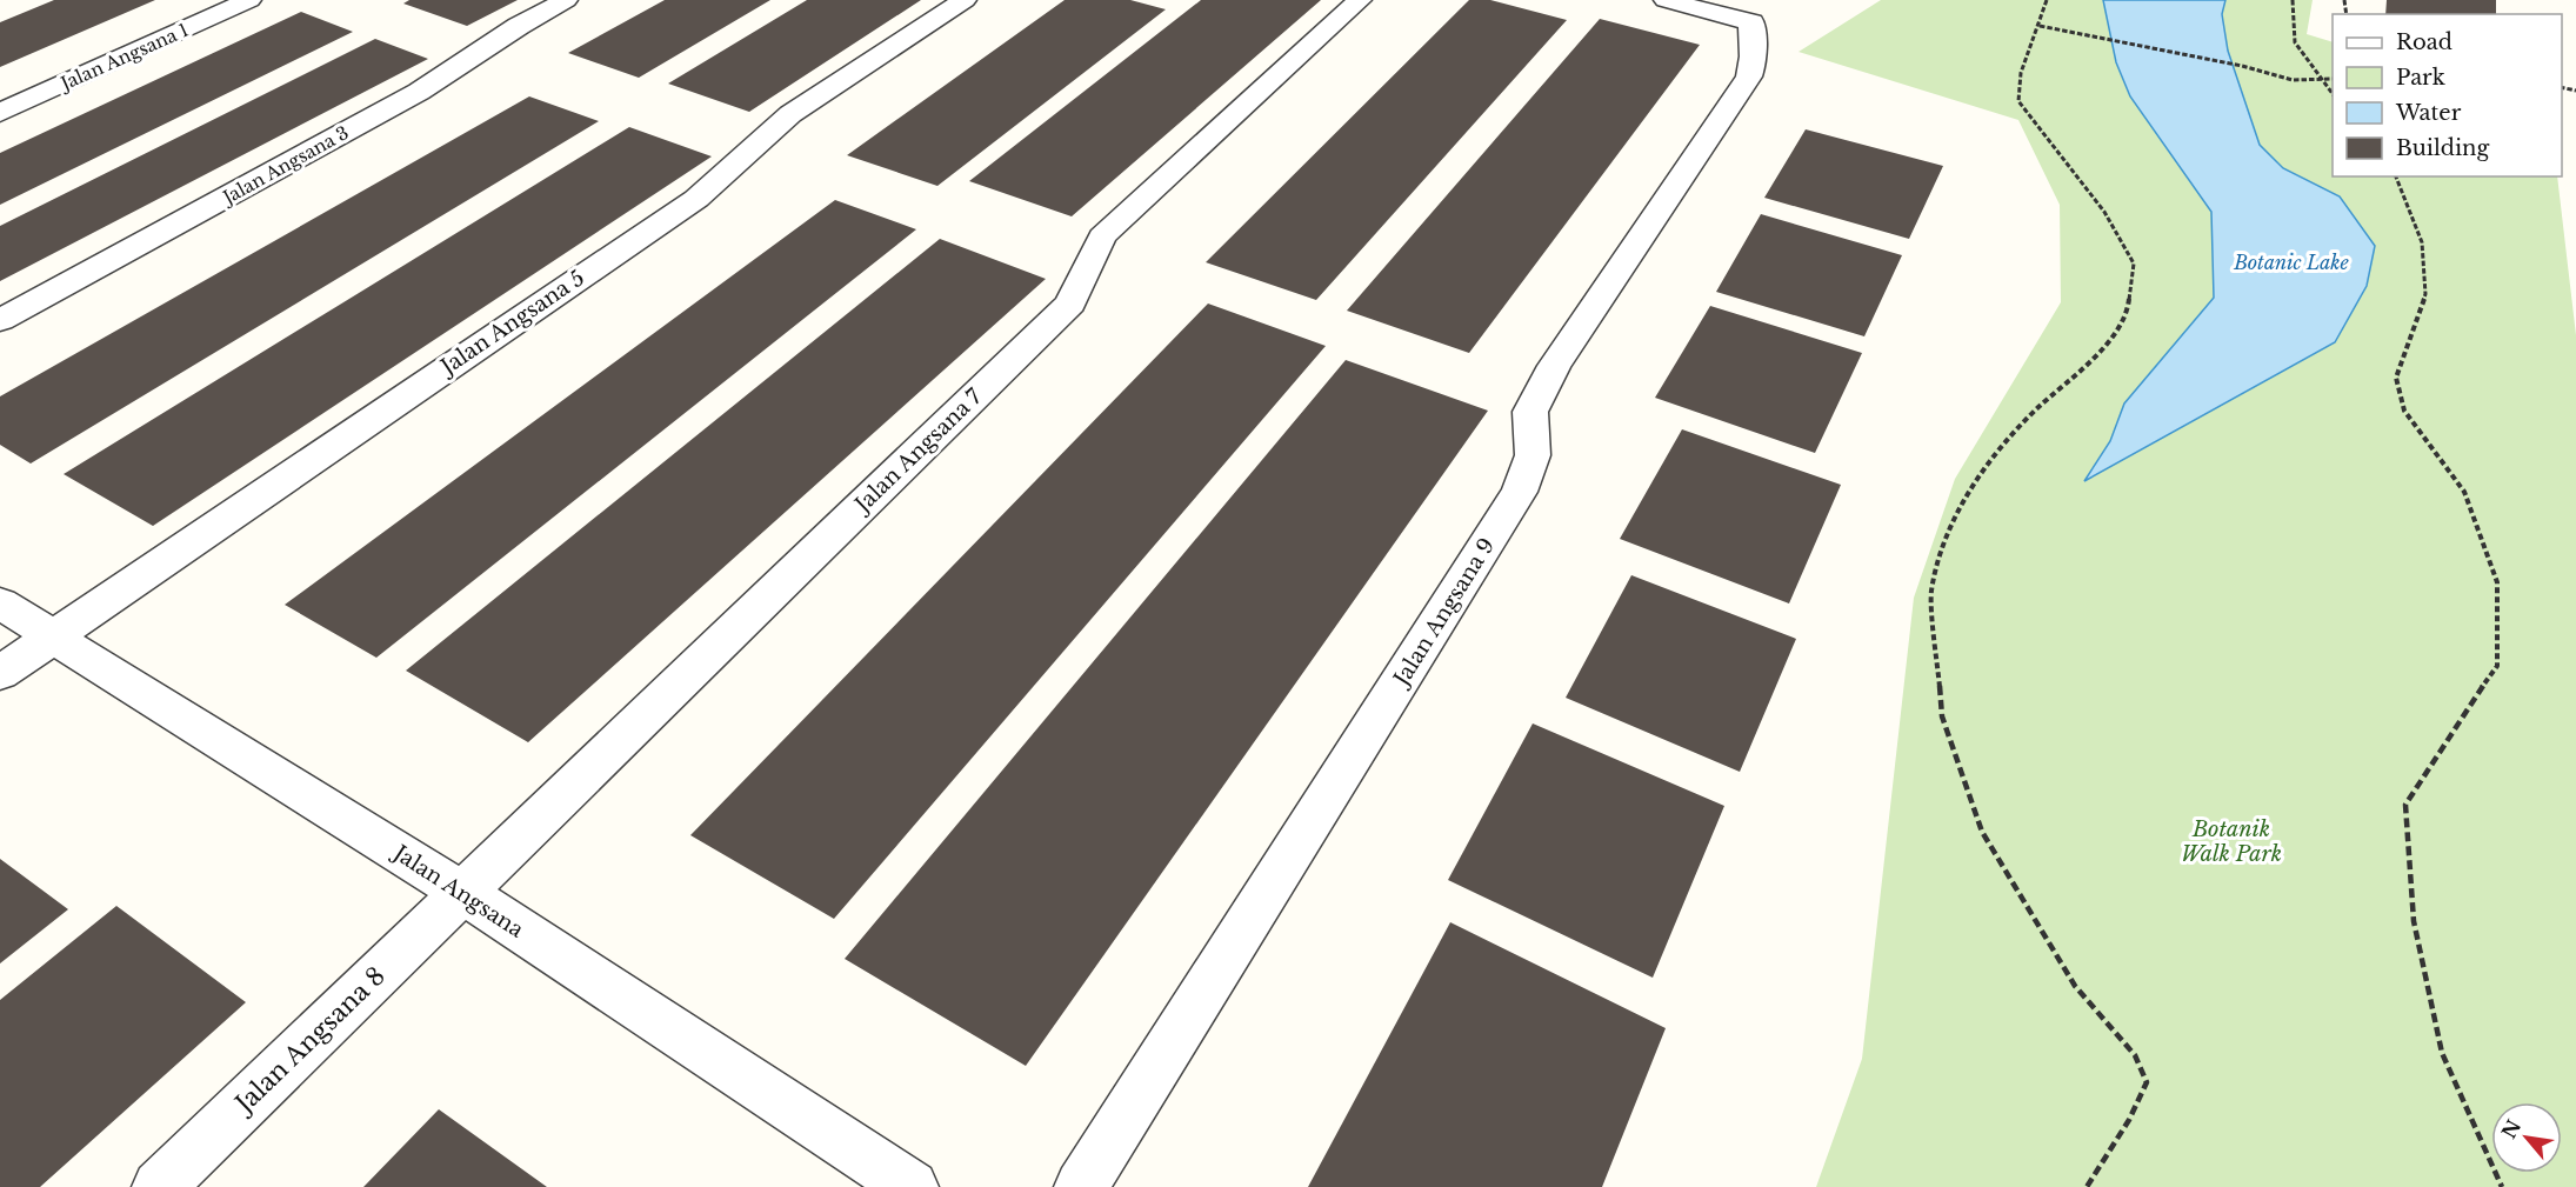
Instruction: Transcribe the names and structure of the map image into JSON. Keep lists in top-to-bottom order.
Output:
{
  "streets": {
    "street": [
      "Jalan Angsana 1",
      "Jalan Angsana 3",
      "Jalan Angsana 5",
      "Jalan Angsana 7",
      "Jalan Angsana 9",
      "Jalan Angsana",
      "Jalan Angsana 8"
    ]
  },
  "crossings": [
    ["Jalan Angsana 5", "Jalan Angsana"],
    ["Jalan Angsana 7", "Jalan Angsana"],
    ["Jalan Angsana 7", "Jalan Angsana 8"],
    ["Jalan Angsana", "Jalan Angsana 8"]
  ],
  "water": ["Botanic Lake"],
  "parks": ["Botanik Walk Park"],
  "legend": [
    "Road",
    "Park",
    "Water",
    "Building"
  ],
  "north": "top left"
}
